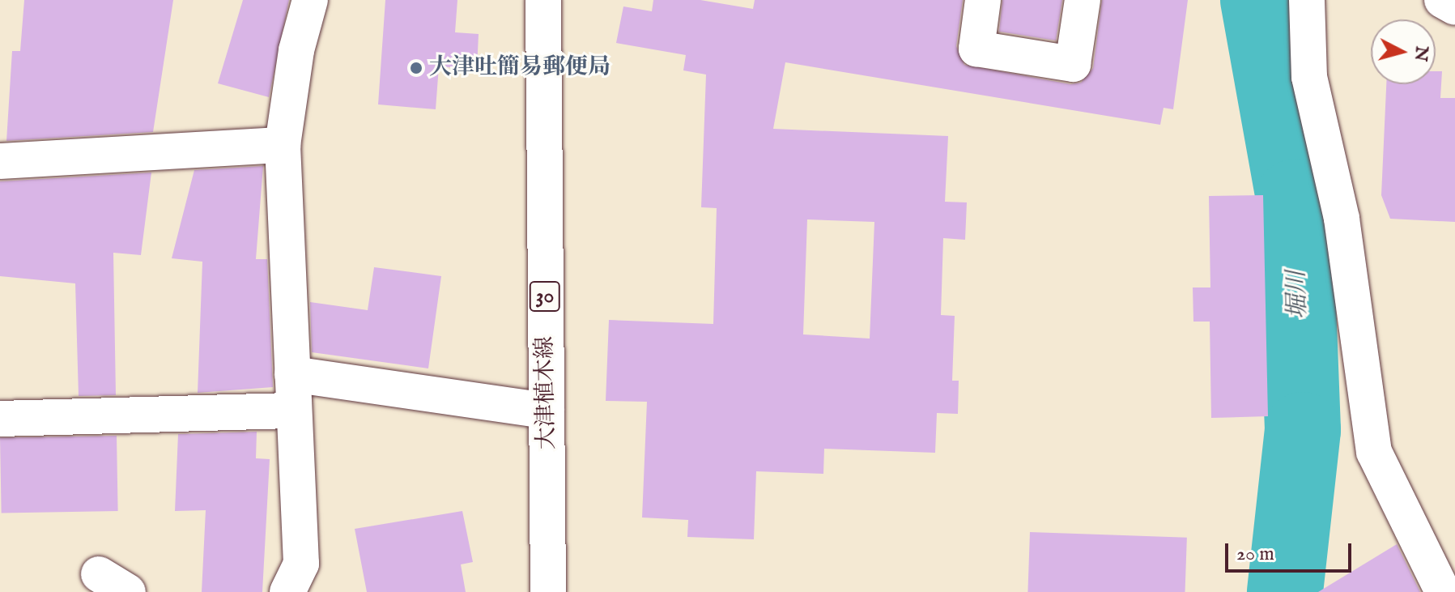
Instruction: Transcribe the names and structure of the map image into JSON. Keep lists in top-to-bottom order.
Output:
{
  "streets": {
    "street": ["30", "大津植木線"]
  },
  "water": ["堀川"],
  "places": ["大津吐簡易郵便局"],
  "scale_bar": "20 m",
  "north": "right"
}
